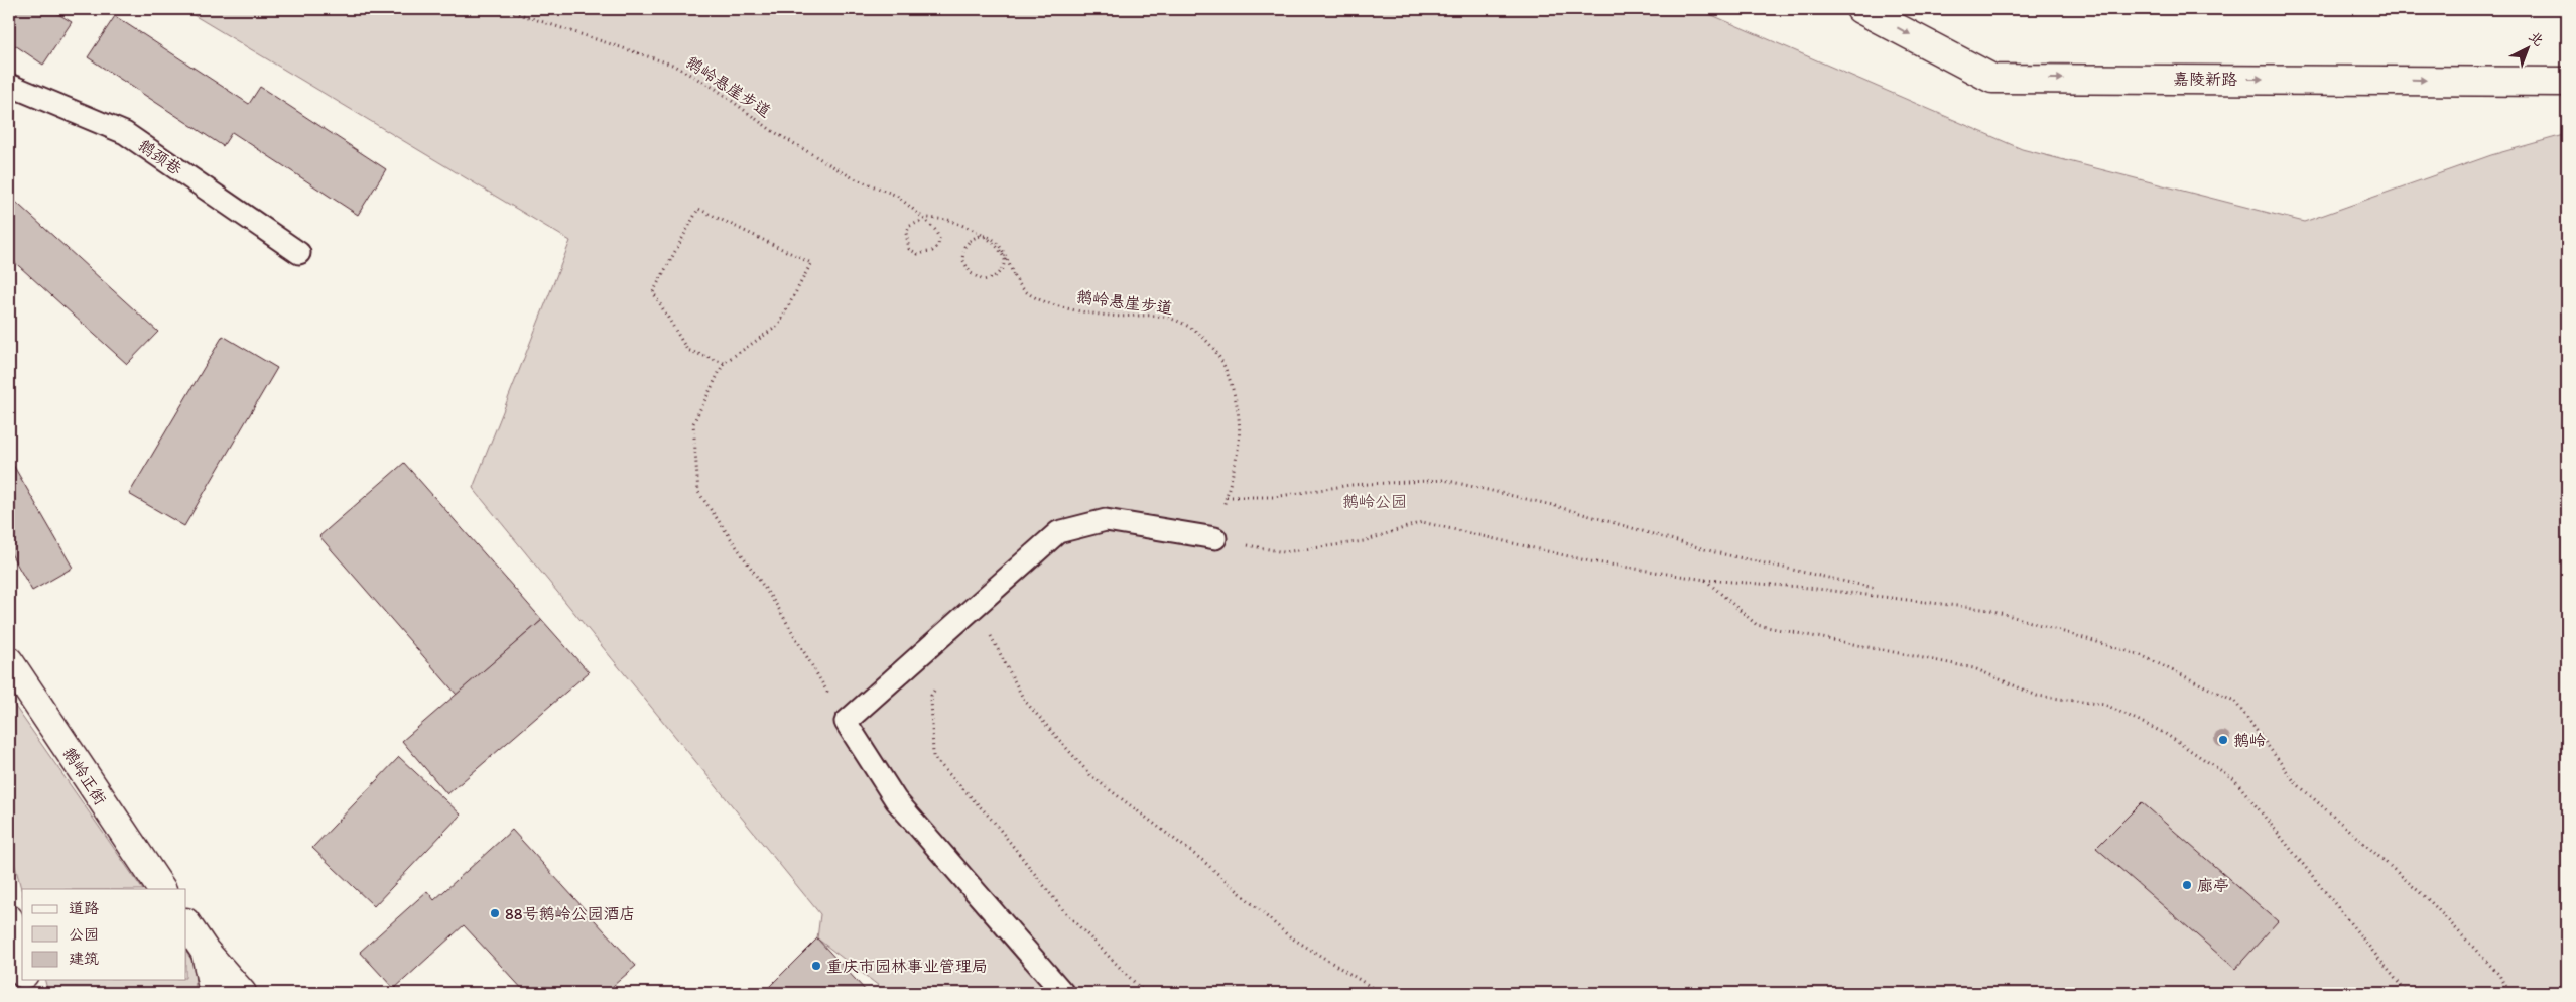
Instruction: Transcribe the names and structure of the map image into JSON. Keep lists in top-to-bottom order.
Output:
{
  "streets": {
    "street": ["嘉陵新路", "鹅岭正街"],
    "lane": ["鹅颈巷"],
    "path": ["鹅岭悬崖步道"]
  },
  "one_way": ["嘉陵新路"],
  "parks": ["鹅岭公园"],
  "places": [
    "鹅岭",
    "廊亭",
    "88号鹅岭公园酒店",
    "重庆市园林事业管理局"
  ],
  "legend": ["道路", "公园", "建筑"],
  "north": "top right"
}
